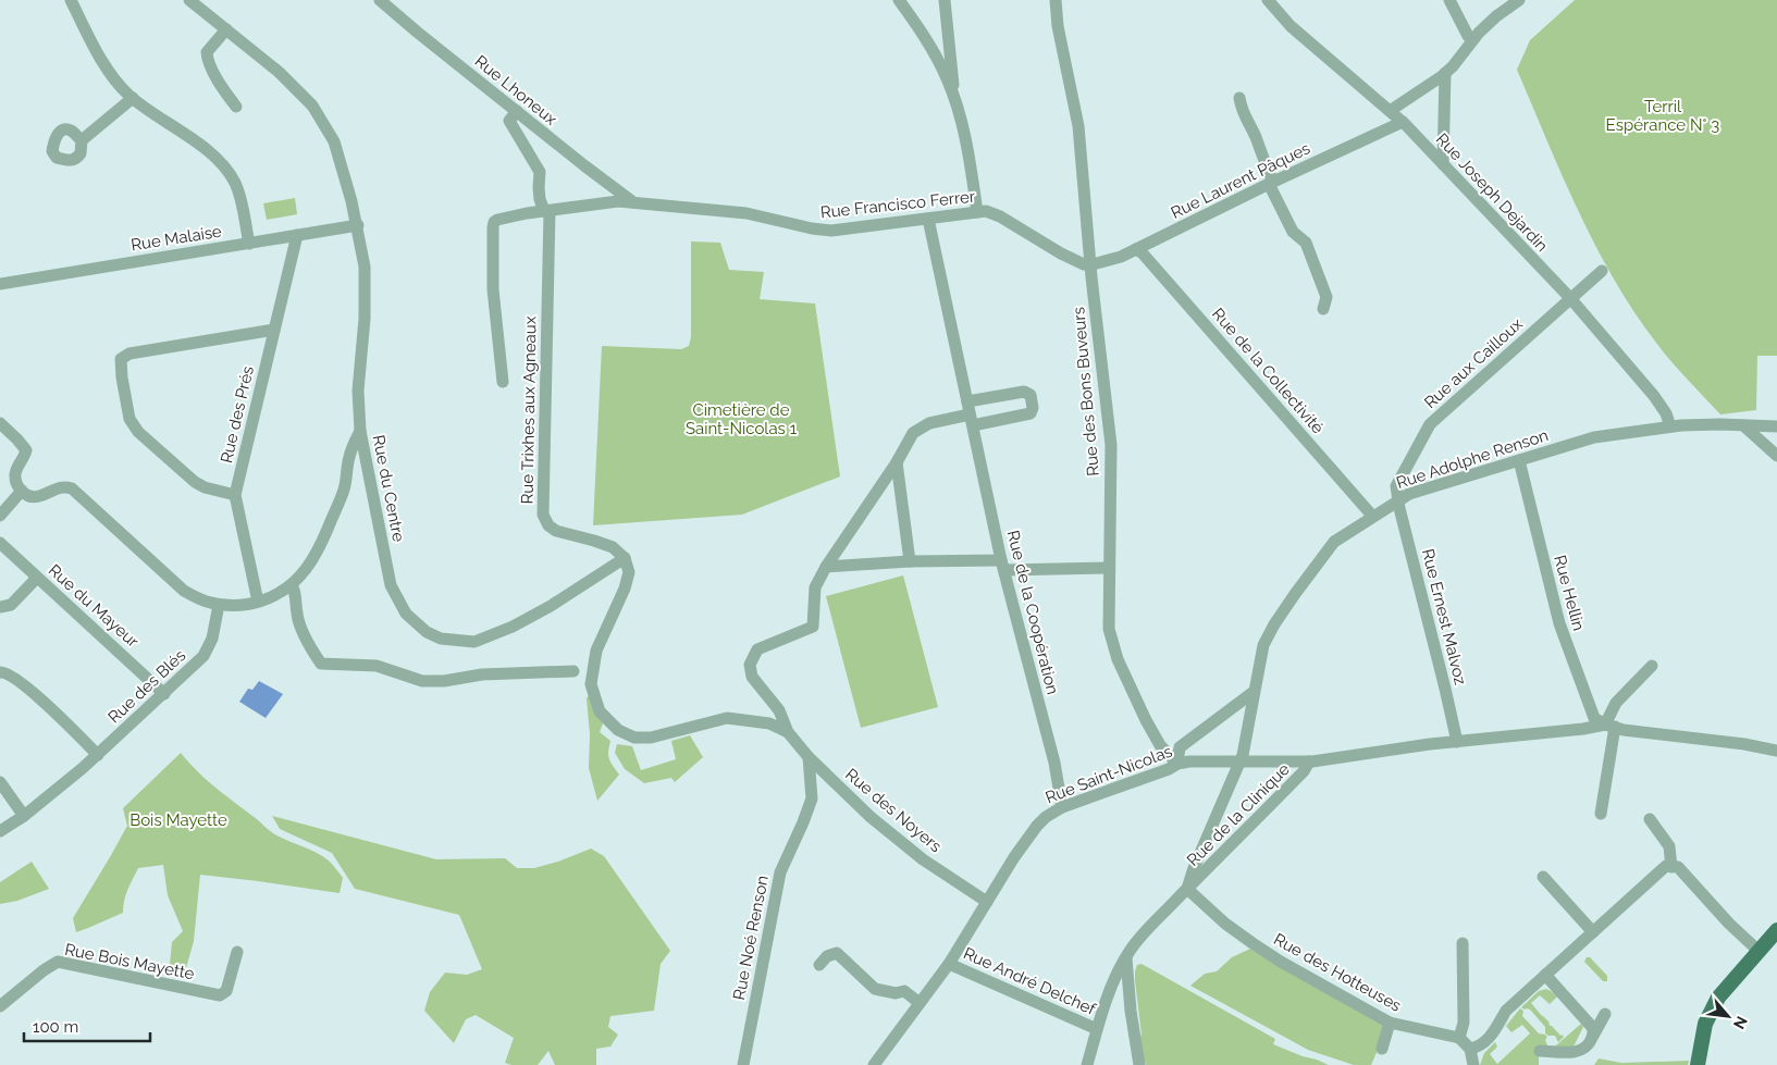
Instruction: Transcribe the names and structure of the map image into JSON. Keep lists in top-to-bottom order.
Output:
{
  "streets": {
    "street": [
      "Rue Lhoneux",
      "Rue Laurent Pâques",
      "Rue Joseph Dejardin",
      "Rue Francisco Ferrer",
      "Rue Malaise",
      "Rue aux Cailloux",
      "Rue de la Collectivité",
      "Rue des Bons Buveurs",
      "Rue Trixhes aux Agneaux",
      "Rue des Prés",
      "Rue Adolphe Renson",
      "Rue du Centre",
      "Rue Hellin",
      "Rue du Mayeur",
      "Rue de la Coopération",
      "Rue Ernest Malvoz",
      "Rue des Blés",
      "Rue Saint-Nicolas",
      "Rue des Noyers",
      "Rue de la Clinique",
      "Rue Noé Renson",
      "Rue Bois Mayette",
      "Rue des Hotteuses",
      "Rue André Delchef"
    ]
  },
  "crossings": [
    ["Rue Lhoneux", "Rue Francisco Ferrer"],
    ["Rue Lhoneux", "Rue Trixhes aux Agneaux"],
    ["Rue Laurent Pâques", "Rue Joseph Dejardin"],
    ["Rue Laurent Pâques", "Rue Francisco Ferrer"],
    ["Rue Laurent Pâques", "Rue de la Collectivité"],
    ["Rue Laurent Pâques", "Rue des Bons Buveurs"],
    ["Rue Joseph Dejardin", "Rue aux Cailloux"],
    ["Rue Joseph Dejardin", "Rue Adolphe Renson"],
    ["Rue Francisco Ferrer", "Rue des Bons Buveurs"],
    ["Rue Francisco Ferrer", "Rue de la Coopération"],
    ["Rue Malaise", "Rue des Prés"],
    ["Rue Malaise", "Rue du Centre"],
    ["Rue aux Cailloux", "Rue Adolphe Renson"],
    ["Rue aux Cailloux", "Rue Ernest Malvoz"],
    ["Rue de la Collectivité", "Rue Adolphe Renson"],
    ["Rue des Bons Buveurs", "Rue Saint-Nicolas"],
    ["Rue Trixhes aux Agneaux", "Rue du Centre"],
    ["Rue Adolphe Renson", "Rue Hellin"],
    ["Rue Adolphe Renson", "Rue Ernest Malvoz"],
    ["Rue Adolphe Renson", "Rue Saint-Nicolas"],
    ["Rue Adolphe Renson", "Rue de la Clinique"],
    ["Rue Adolphe Renson", "Rue des Hotteuses"],
    ["Rue Hellin", "Rue Saint-Nicolas"],
    ["Rue du Mayeur", "Rue des Blés"],
    ["Rue de la Coopération", "Rue Saint-Nicolas"],
    ["Rue Ernest Malvoz", "Rue Saint-Nicolas"],
    ["Rue Saint-Nicolas", "Rue des Noyers"],
    ["Rue Saint-Nicolas", "Rue de la Clinique"],
    ["Rue Saint-Nicolas", "Rue André Delchef"],
    ["Rue des Noyers", "Rue Noé Renson"],
    ["Rue de la Clinique", "Rue des Hotteuses"],
    ["Rue de la Clinique", "Rue André Delchef"]
  ],
  "parks": ["Terril Espérance N° 3", "Cimetière de Saint-Nicolas 1", "Bois Mayette"],
  "scale_bar": "100 m",
  "north": "bottom right"
}
